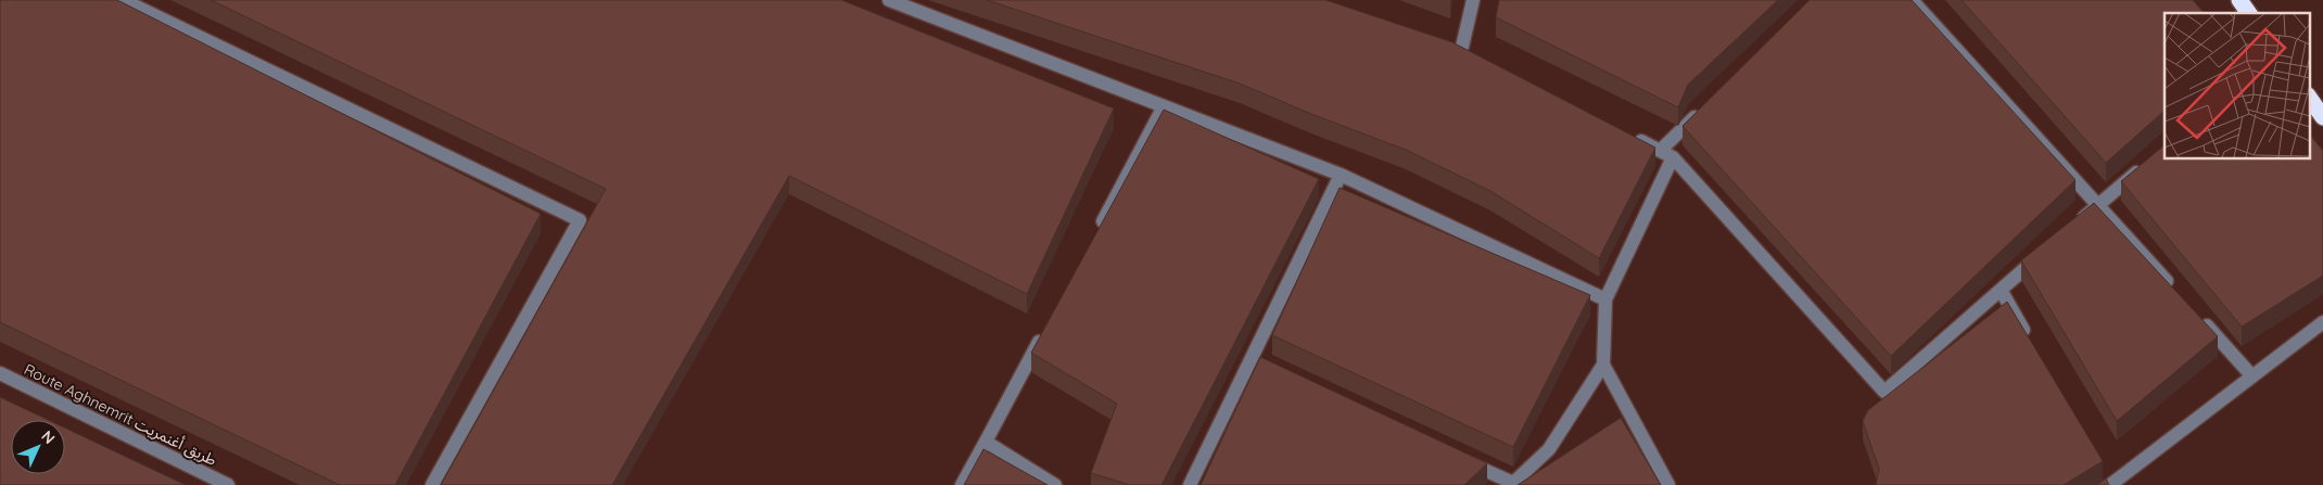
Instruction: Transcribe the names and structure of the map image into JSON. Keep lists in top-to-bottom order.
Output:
{
  "streets": {
    "street": ["Route Aghnemrit طريق أغنمريت"]
  },
  "north": "top right"
}
